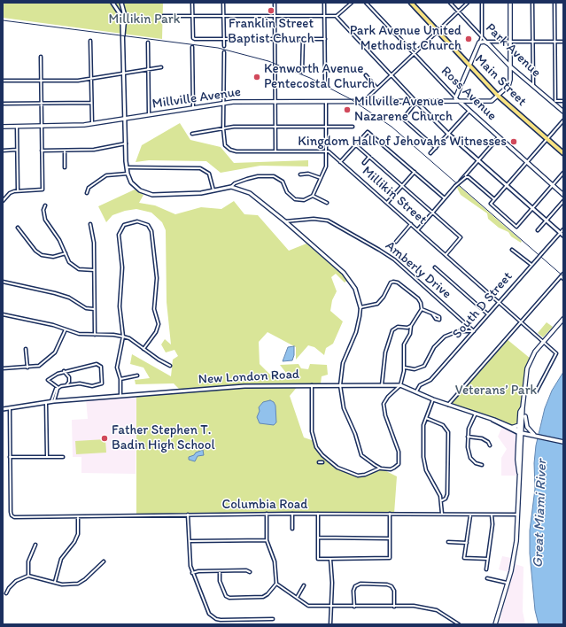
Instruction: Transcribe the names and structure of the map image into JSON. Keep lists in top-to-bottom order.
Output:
{
  "streets": {
    "main road": [
      "Park Avenue",
      "Main Street",
      "Ross Avenue",
      "Millville Avenue"
    ],
    "street": [
      "Millikin Street",
      "Amberly Drive",
      "South D Street",
      "New London Road",
      "Columbia Road"
    ]
  },
  "crossings": [
    ["Main Street", "Millville Avenue"],
    ["Ross Avenue", "Millville Avenue"],
    ["Millikin Street", "South D Street"],
    ["Amberly Drive", "South D Street"],
    ["South D Street", "New London Road"]
  ],
  "water": ["Great Miami River"],
  "parks": ["Millikin Park", "Veterans’ Park"],
  "places": [
    "Franklin Street Baptist Church",
    "Park Avenue United Methodist Church",
    "Kenworth Avenue Pentecostal Church",
    "Millville Avenue Nazarene Church",
    "Kingdom Hall of Jehovahs Witnesses",
    "Father Stephen T. Badin High School"
  ]
}
